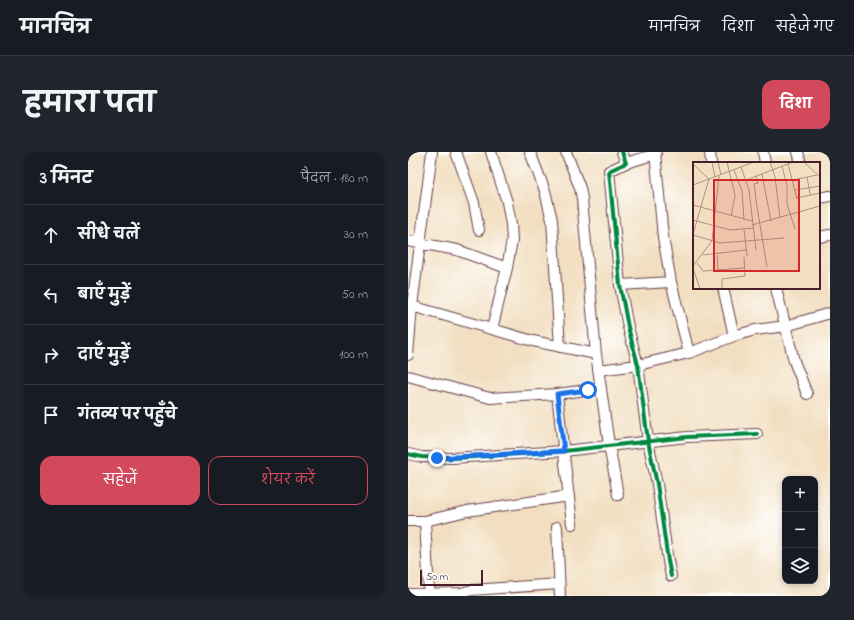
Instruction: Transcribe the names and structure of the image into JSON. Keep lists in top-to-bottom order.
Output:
{
  "scale_bar": "50 m",
  "page": {
    "header": "मानचित्र",
    "nav": ["मानचित्र", "दिशा", "सहेजे गए"],
    "title": "हमारा पता",
    "buttons": [
      "दिशा",
      ["सहेजें", "शेयर करें"]
    ],
    "heading": ["3 मिनट", "पैदल · 180 m"],
    "list": [
      ["सीधे चलें", "30 m"],
      ["बाएँ मुड़ें", "50 m"],
      ["दाएँ मुड़ें", "100 m"],
      "गंतव्य पर पहुँचे"
    ],
    "map_buttons": ["+", "−"],
    "scale": "50 m"
  }
}
